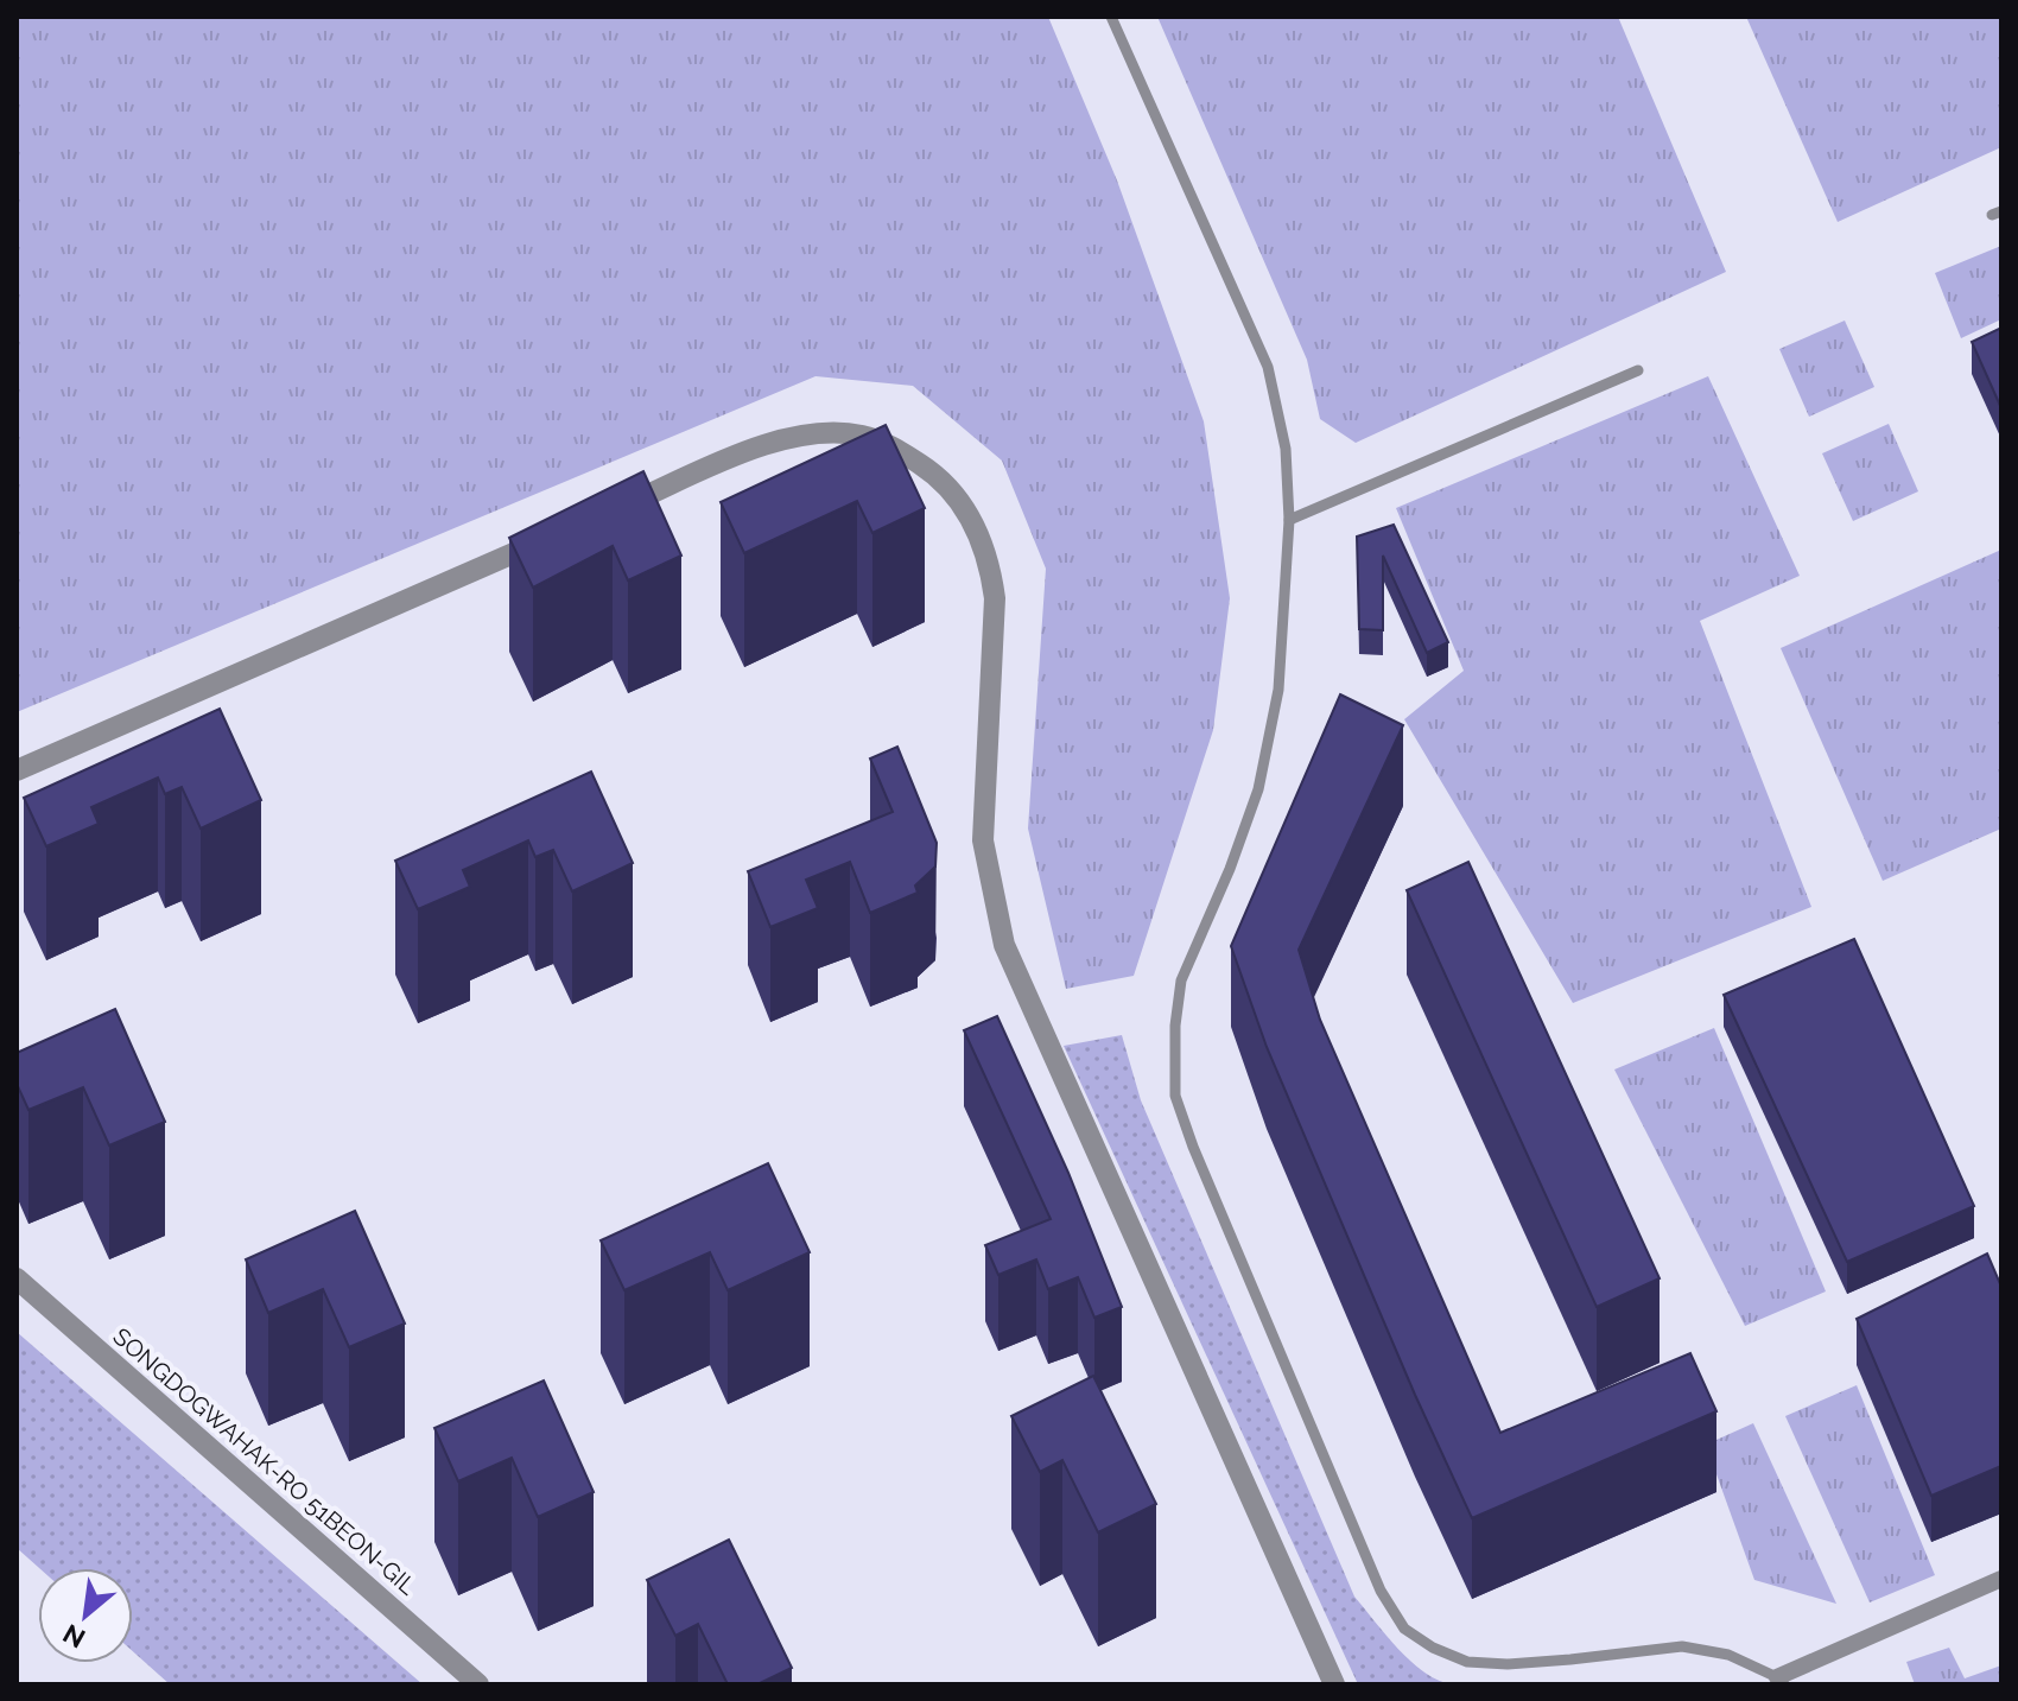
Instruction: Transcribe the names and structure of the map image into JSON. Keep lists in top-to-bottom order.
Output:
{
  "streets": {
    "street": ["SONGDOGWAHAK-RO 51BEON-GIL"]
  },
  "north": "bottom left"
}
